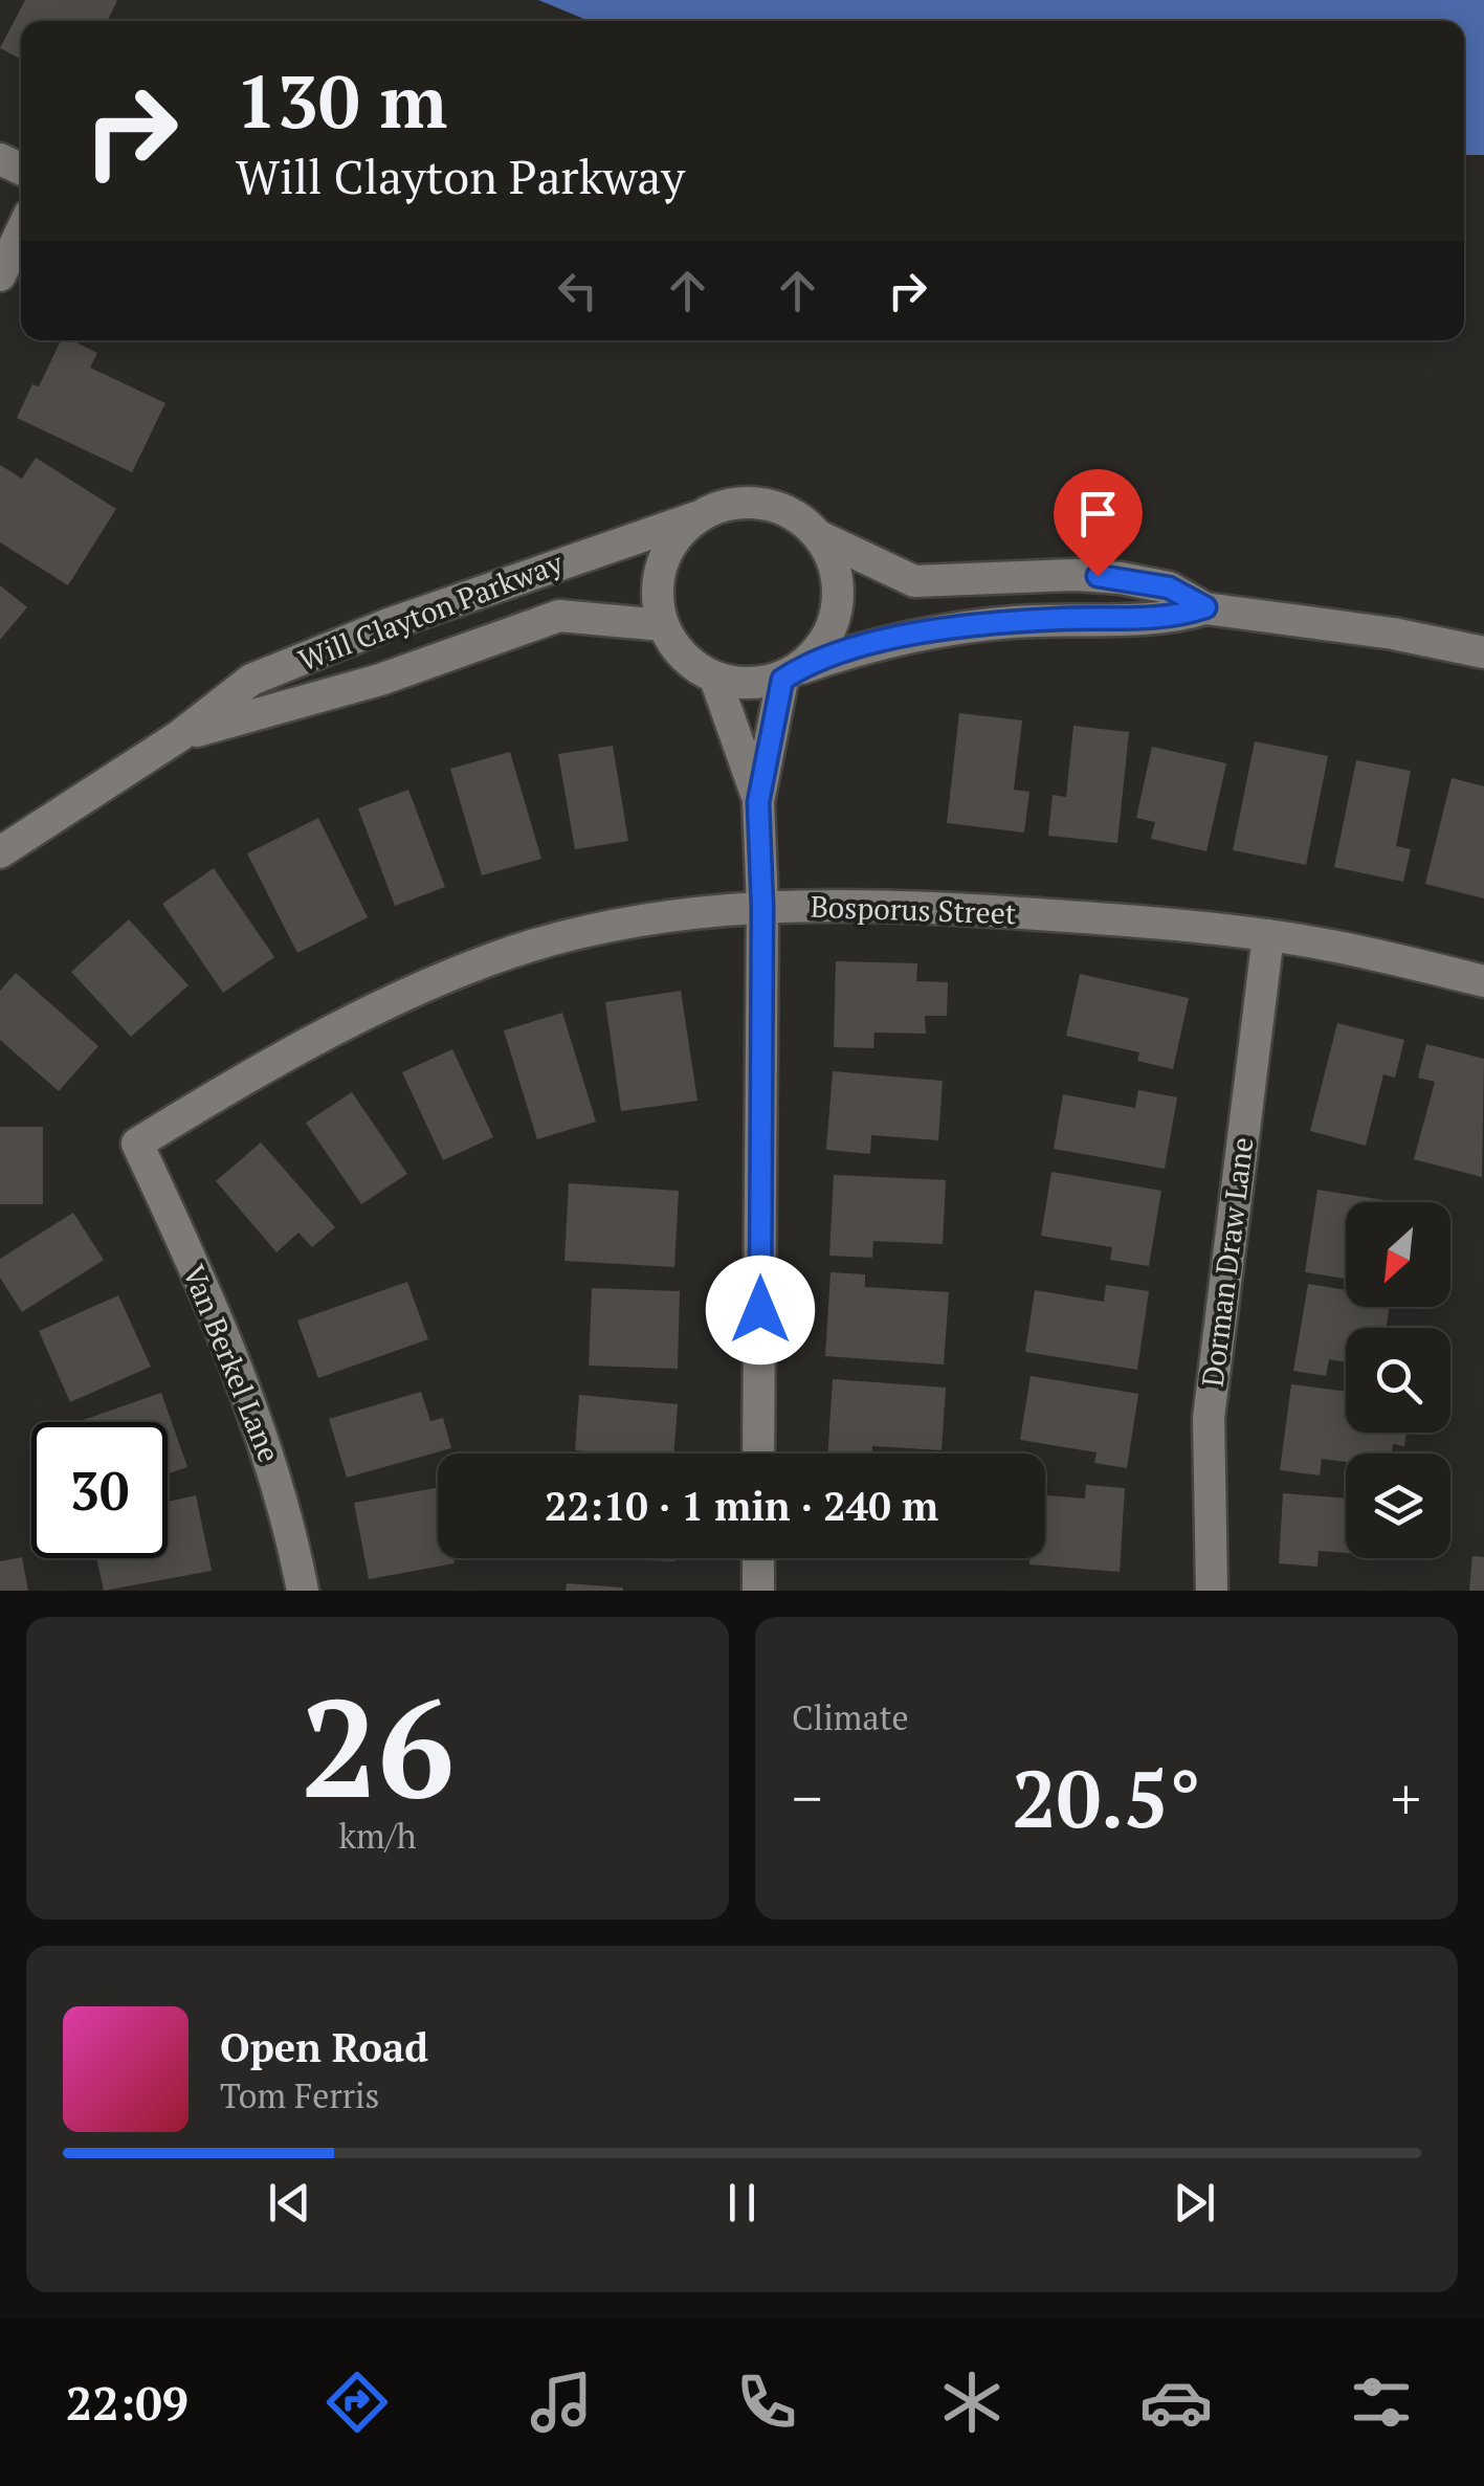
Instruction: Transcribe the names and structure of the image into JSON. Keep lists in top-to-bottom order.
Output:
{
  "streets": {
    "street": [
      "Will Clayton Parkway",
      "Bosporus Street",
      "Dorman Draw Lane",
      "Van Berkel Lane"
    ]
  },
  "crossings": [
    ["Bosporus Street", "Dorman Draw Lane"],
    ["Bosporus Street", "Van Berkel Lane"]
  ],
  "north": "bottom left",
  "page": {
    "turn": ["130 m", "Will Clayton Parkway"],
    "limit": "30",
    "trip": "22:10 · 1 min · 240 m",
    "tile": [
      ["26", "km/h"],
      "Climate"
    ],
    "heat": ["−", "20.5°", "+"],
    "song": ["Open Road", "Tom Ferris"],
    "tabs": "22:09"
  }
}
